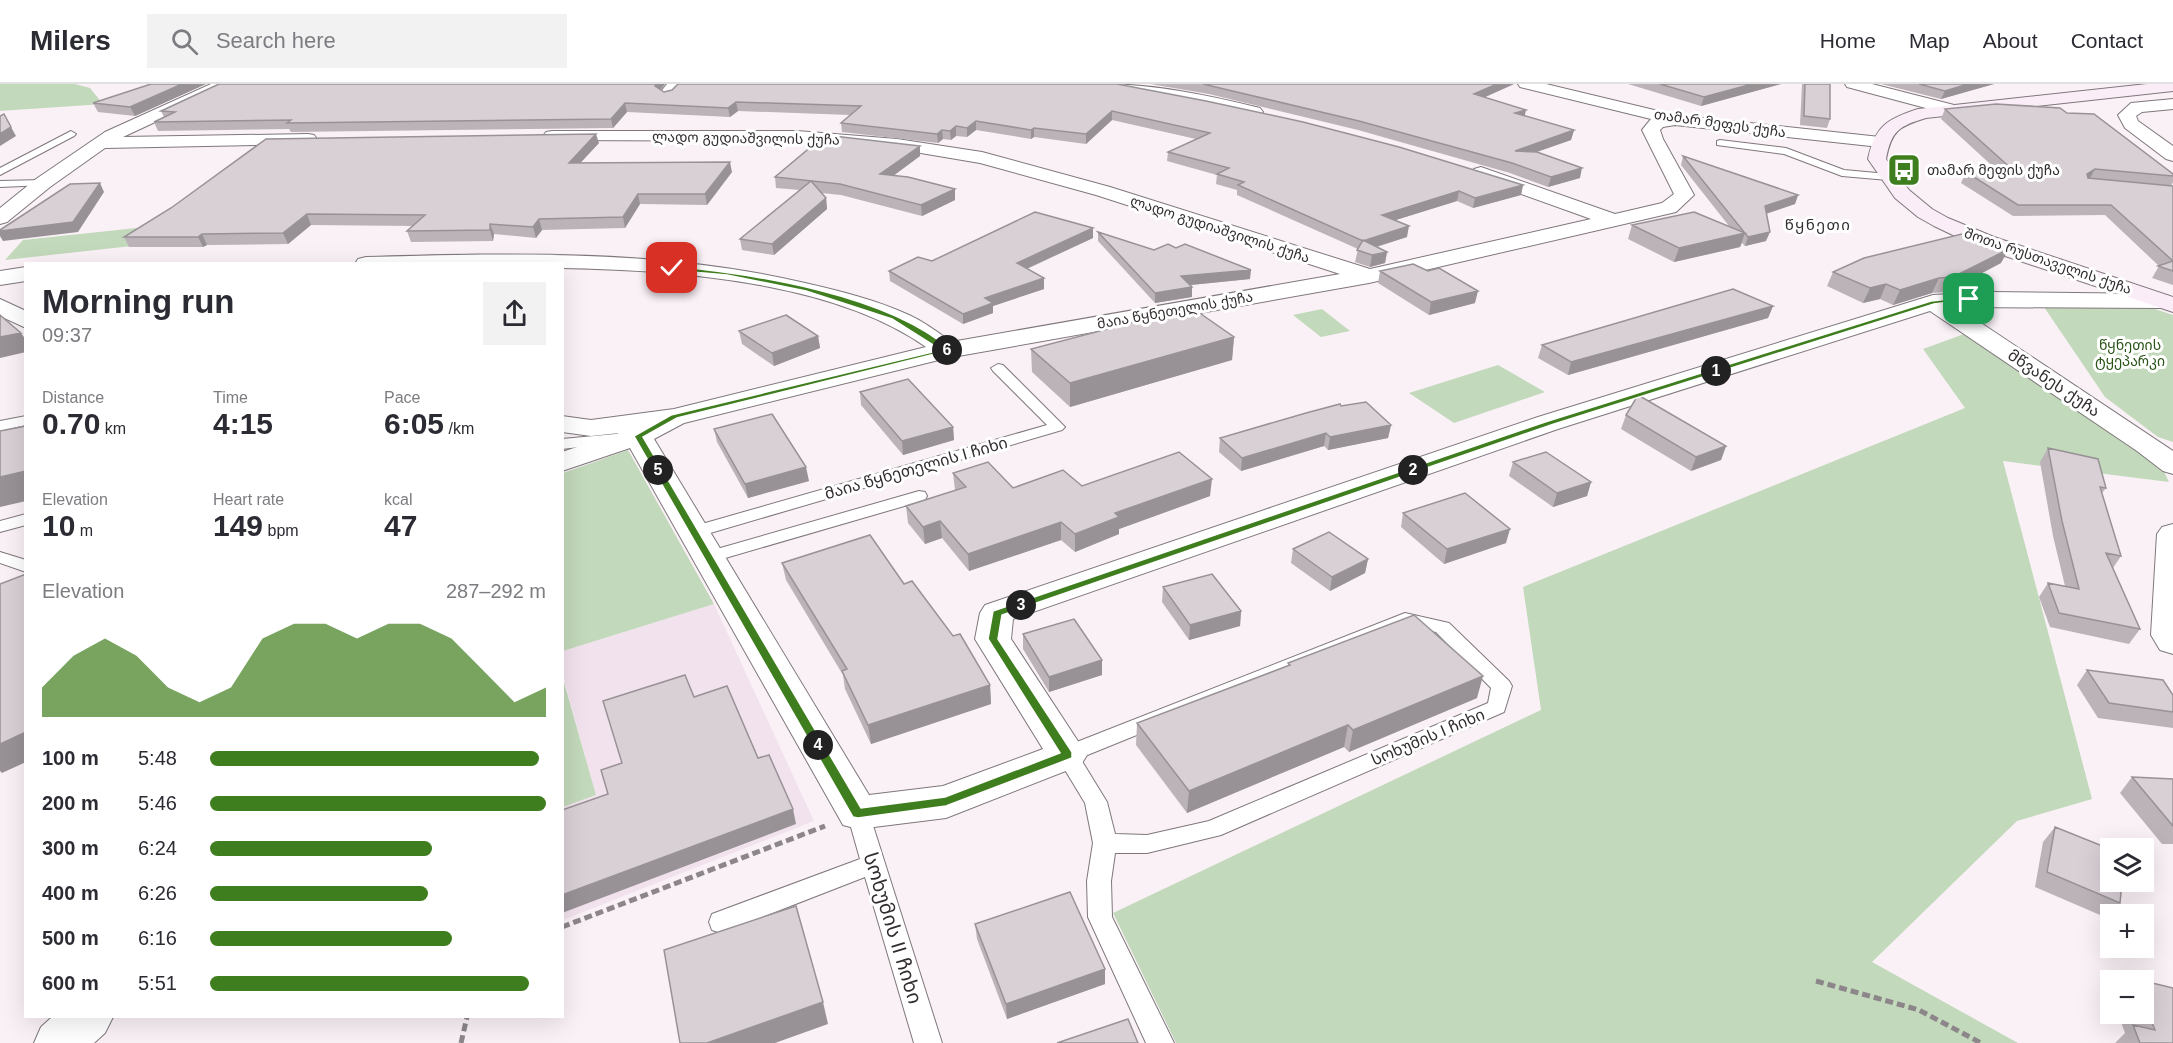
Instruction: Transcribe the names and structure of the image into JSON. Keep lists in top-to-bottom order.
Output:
{
  "streets": {
    "main road": ["შოთა რუსთაველის ქუჩა"],
    "street": [
      "თამარ მეფეს ქუჩა",
      "ლადო გუდიაშვილის ქუჩა",
      "მაია წყნეთელის ქუჩა",
      "მწვანეს ქუჩა"
    ],
    "lane": ["მაია წყნეთელის I ჩიხი", "სოხუმის I ჩიხი", "სოხუმის II ჩიხი"]
  },
  "crossings": [
    ["თამარ მეფეს ქუჩა", "შოთა რუსთაველის ქუჩა"],
    ["თამარ მეფეს ქუჩა", "მაია წყნეთელის ქუჩა"],
    ["ლადო გუდიაშვილის ქუჩა", "მაია წყნეთელის ქუჩა"]
  ],
  "districts": ["წყნეთი"],
  "parks": ["წყნეთის ტყეპარკი"],
  "places": {
    "bus stop": ["თამარ მეფის ქუჩა"]
  },
  "page": {
    "header": "Milers",
    "search": "Search here",
    "nav": [
      "Home",
      "Map",
      "About",
      "Contact"
    ],
    "heading": ["Morning run", "09:37"],
    "pins": [
      "6",
      "1",
      "2",
      "5",
      "3",
      "4"
    ],
    "stats": [
      ["Distance", "0.70 km"],
      ["Time", "4:15"],
      ["Pace", "6:05 /km"],
      ["Elevation", "10 m"],
      ["Heart rate", "149 bpm"],
      ["kcal", "47"]
    ],
    "chart": ["Elevation", "287–292 m"],
    "list": [
      {
        "name": "100 m",
        "note": "5:48"
      },
      {
        "name": "200 m",
        "note": "5:46"
      },
      {
        "name": "300 m",
        "note": "6:24"
      },
      {
        "name": "400 m",
        "note": "6:26"
      },
      {
        "name": "500 m",
        "note": "6:16"
      },
      {
        "name": "600 m",
        "note": "5:51"
      }
    ],
    "map_buttons": ["+", "−"]
  }
}
